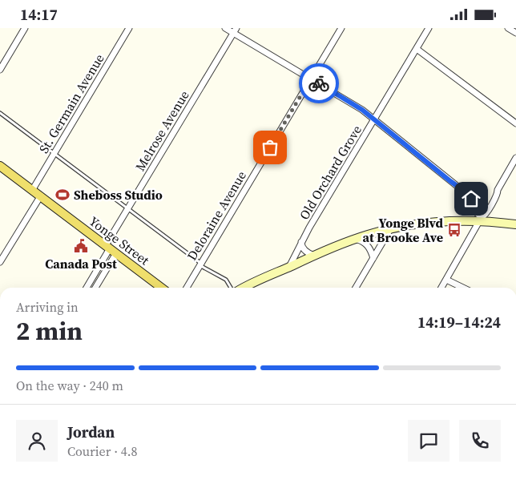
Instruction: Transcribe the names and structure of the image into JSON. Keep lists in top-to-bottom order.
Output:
{
  "streets": {
    "main road": ["Yonge Street"],
    "street": [
      "St. Germain Avenue",
      "Melrose Avenue",
      "Old Orchard Grove",
      "Deloraine Avenue"
    ]
  },
  "crossings": [
    ["St. Germain Avenue", "Yonge Street"],
    ["Melrose Avenue", "Yonge Street"]
  ],
  "places": {
    "sports": ["Sheboss Studio"],
    "bus stop": ["Yonge Blvd at Brooke Ave"],
    "public building": ["Canada Post"]
  },
  "page": {
    "status": "14:17",
    "heading": ["2 min", "Arriving in", "14:19–14:24"],
    "panel": ["Jordan", "Courier · 4.8"],
    "bar": "On the way · 240 m"
  }
}
